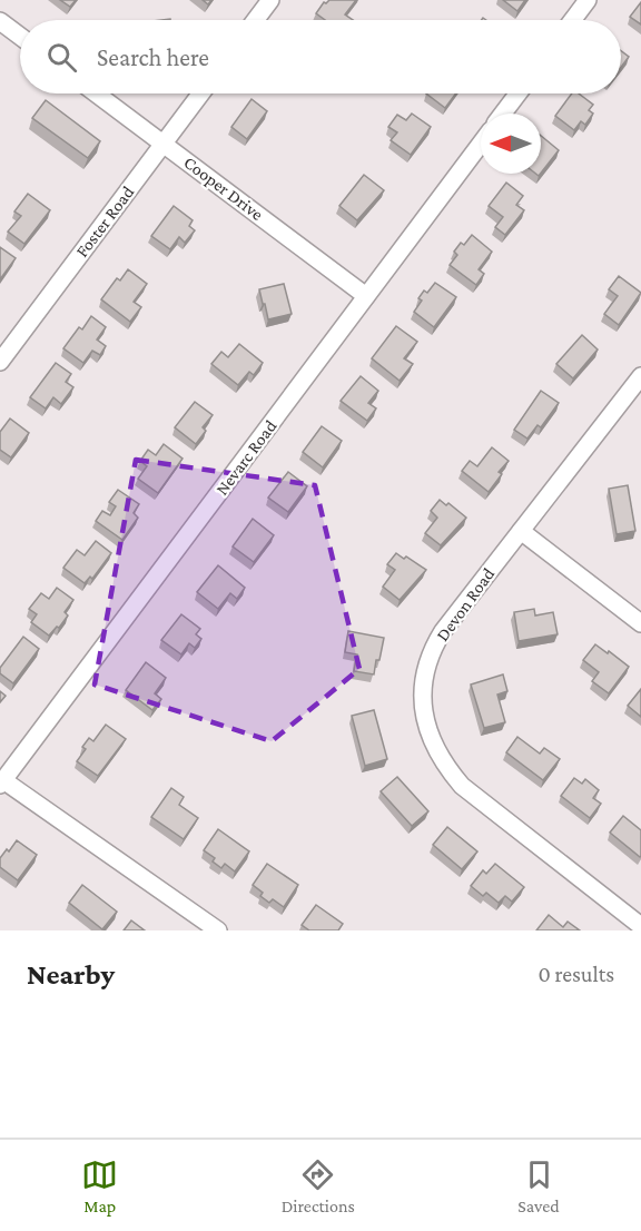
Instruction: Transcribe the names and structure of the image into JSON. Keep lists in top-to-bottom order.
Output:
{
  "streets": {
    "street": [
      "Cooper Drive",
      "Foster Road",
      "Nevarc Road",
      "Devon Road"
    ]
  },
  "crossings": [
    ["Cooper Drive", "Foster Road"],
    ["Cooper Drive", "Nevarc Road"]
  ],
  "north": "left",
  "page": {
    "search": "Search here",
    "heading": ["Nearby", "0 results"],
    "nav": ["Map", "Directions", "Saved"]
  }
}
